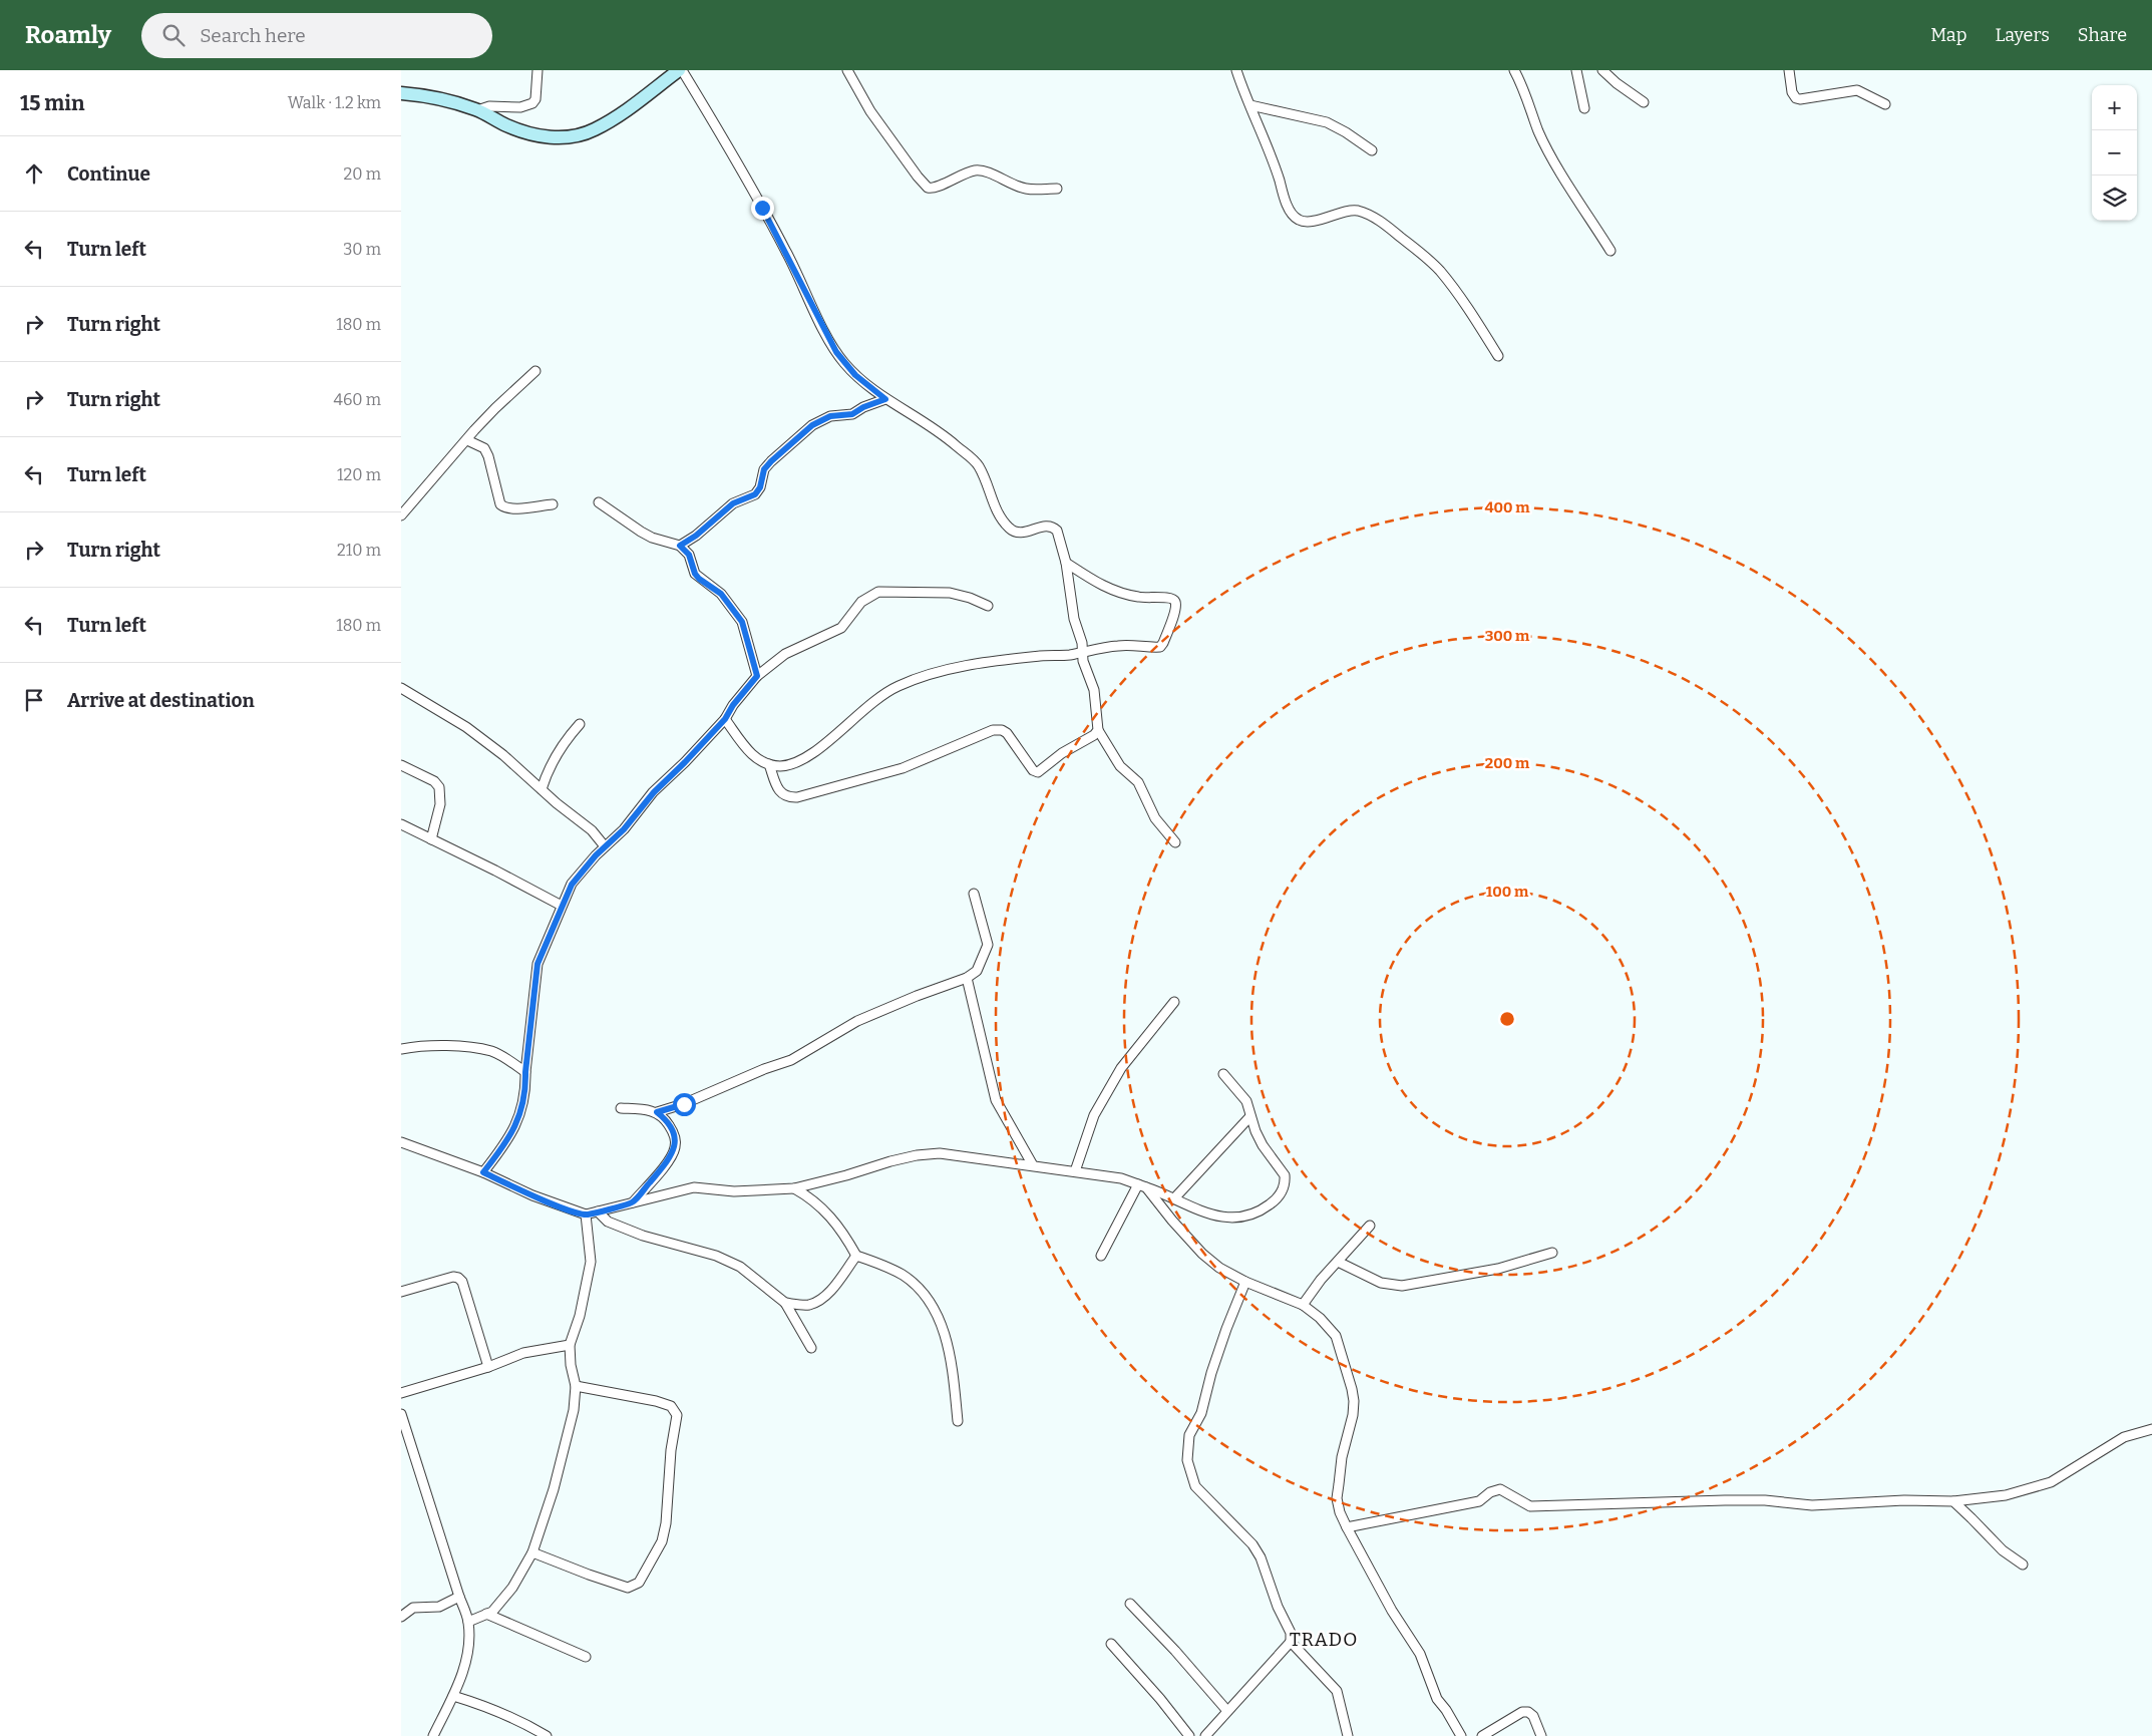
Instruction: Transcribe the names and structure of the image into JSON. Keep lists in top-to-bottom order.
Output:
{
  "districts": ["TRADO"],
  "page": {
    "header": "Roamly",
    "search": "Search here",
    "nav": ["Map", "Layers", "Share"],
    "heading": ["15 min", "Walk · 1.2 km"],
    "map_buttons": ["+", "−"],
    "list": [
      ["Continue", "20 m"],
      ["Turn left", "30 m"],
      ["Turn right", "180 m"],
      ["Turn right", "460 m"],
      ["Turn left", "120 m"],
      ["Turn right", "210 m"],
      ["Turn left", "180 m"],
      "Arrive at destination"
    ]
  },
  "rings": [
    "400 m",
    "300 m",
    "200 m",
    "100 m"
  ]
}
